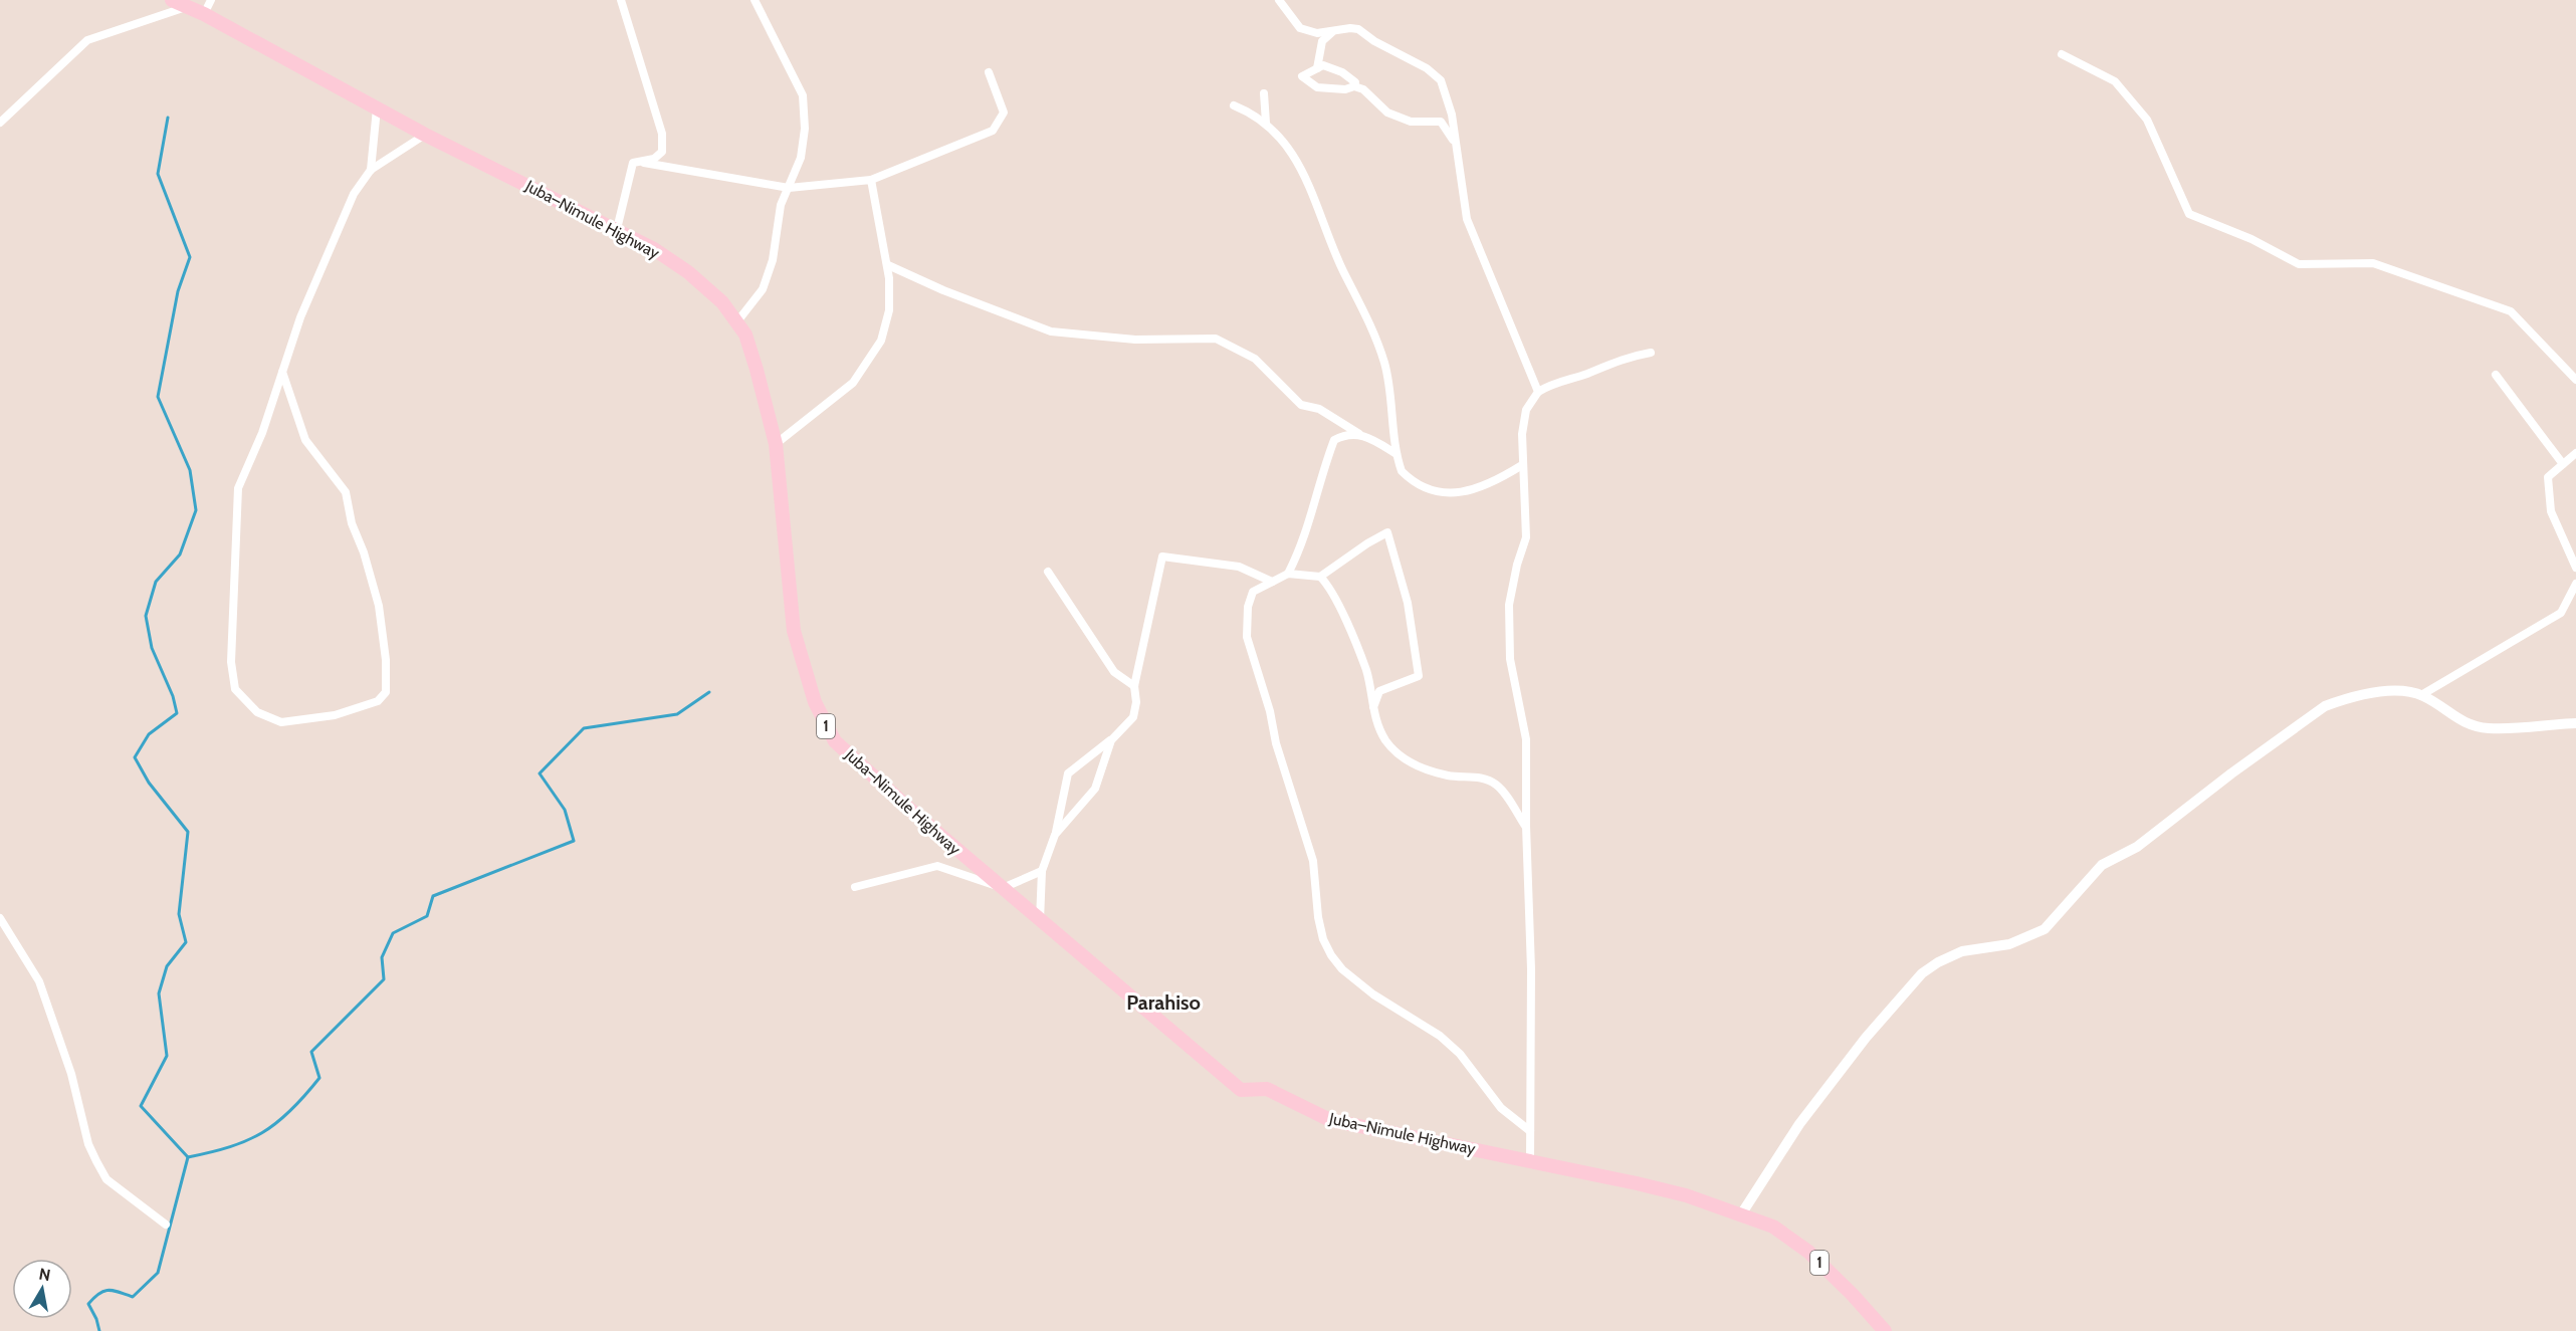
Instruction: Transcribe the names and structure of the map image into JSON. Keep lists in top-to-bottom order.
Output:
{
  "streets": {
    "main road": ["Juba–Nimule Highway", "1"]
  },
  "crossings": [
    ["Juba–Nimule Highway", "1"]
  ],
  "districts": ["Parahiso"],
  "north": "top"
}
